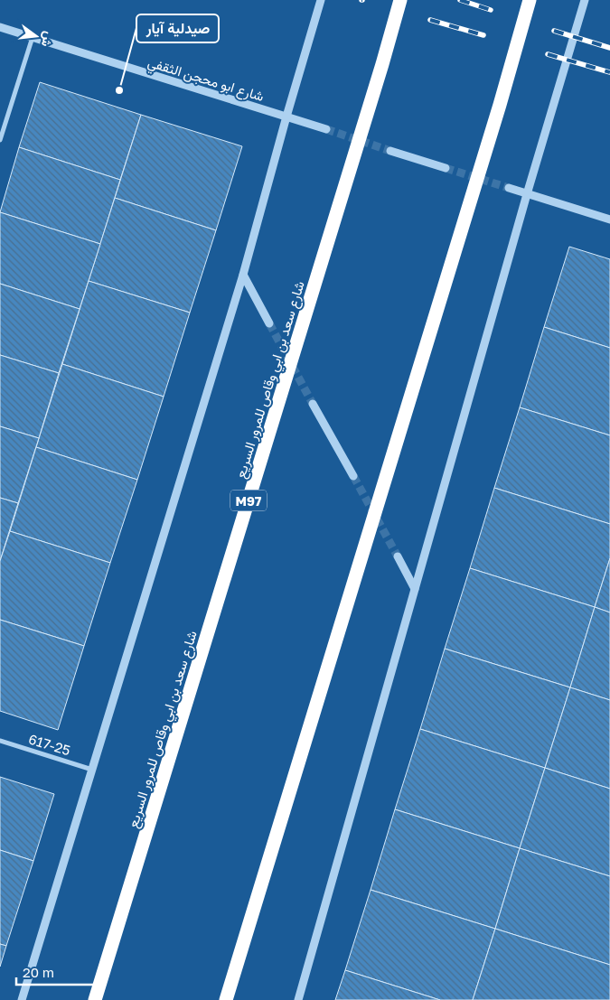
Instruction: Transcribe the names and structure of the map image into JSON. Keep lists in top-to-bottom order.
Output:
{
  "streets": {
    "highway": ["شارع سعد بن ابي وقاص للمرور السريع", "M97"],
    "street": ["شارع ابو محجن الثقفي", "617-25"]
  },
  "places": ["صيدلية آيار"],
  "scale_bar": "20 m",
  "north": "right"
}
